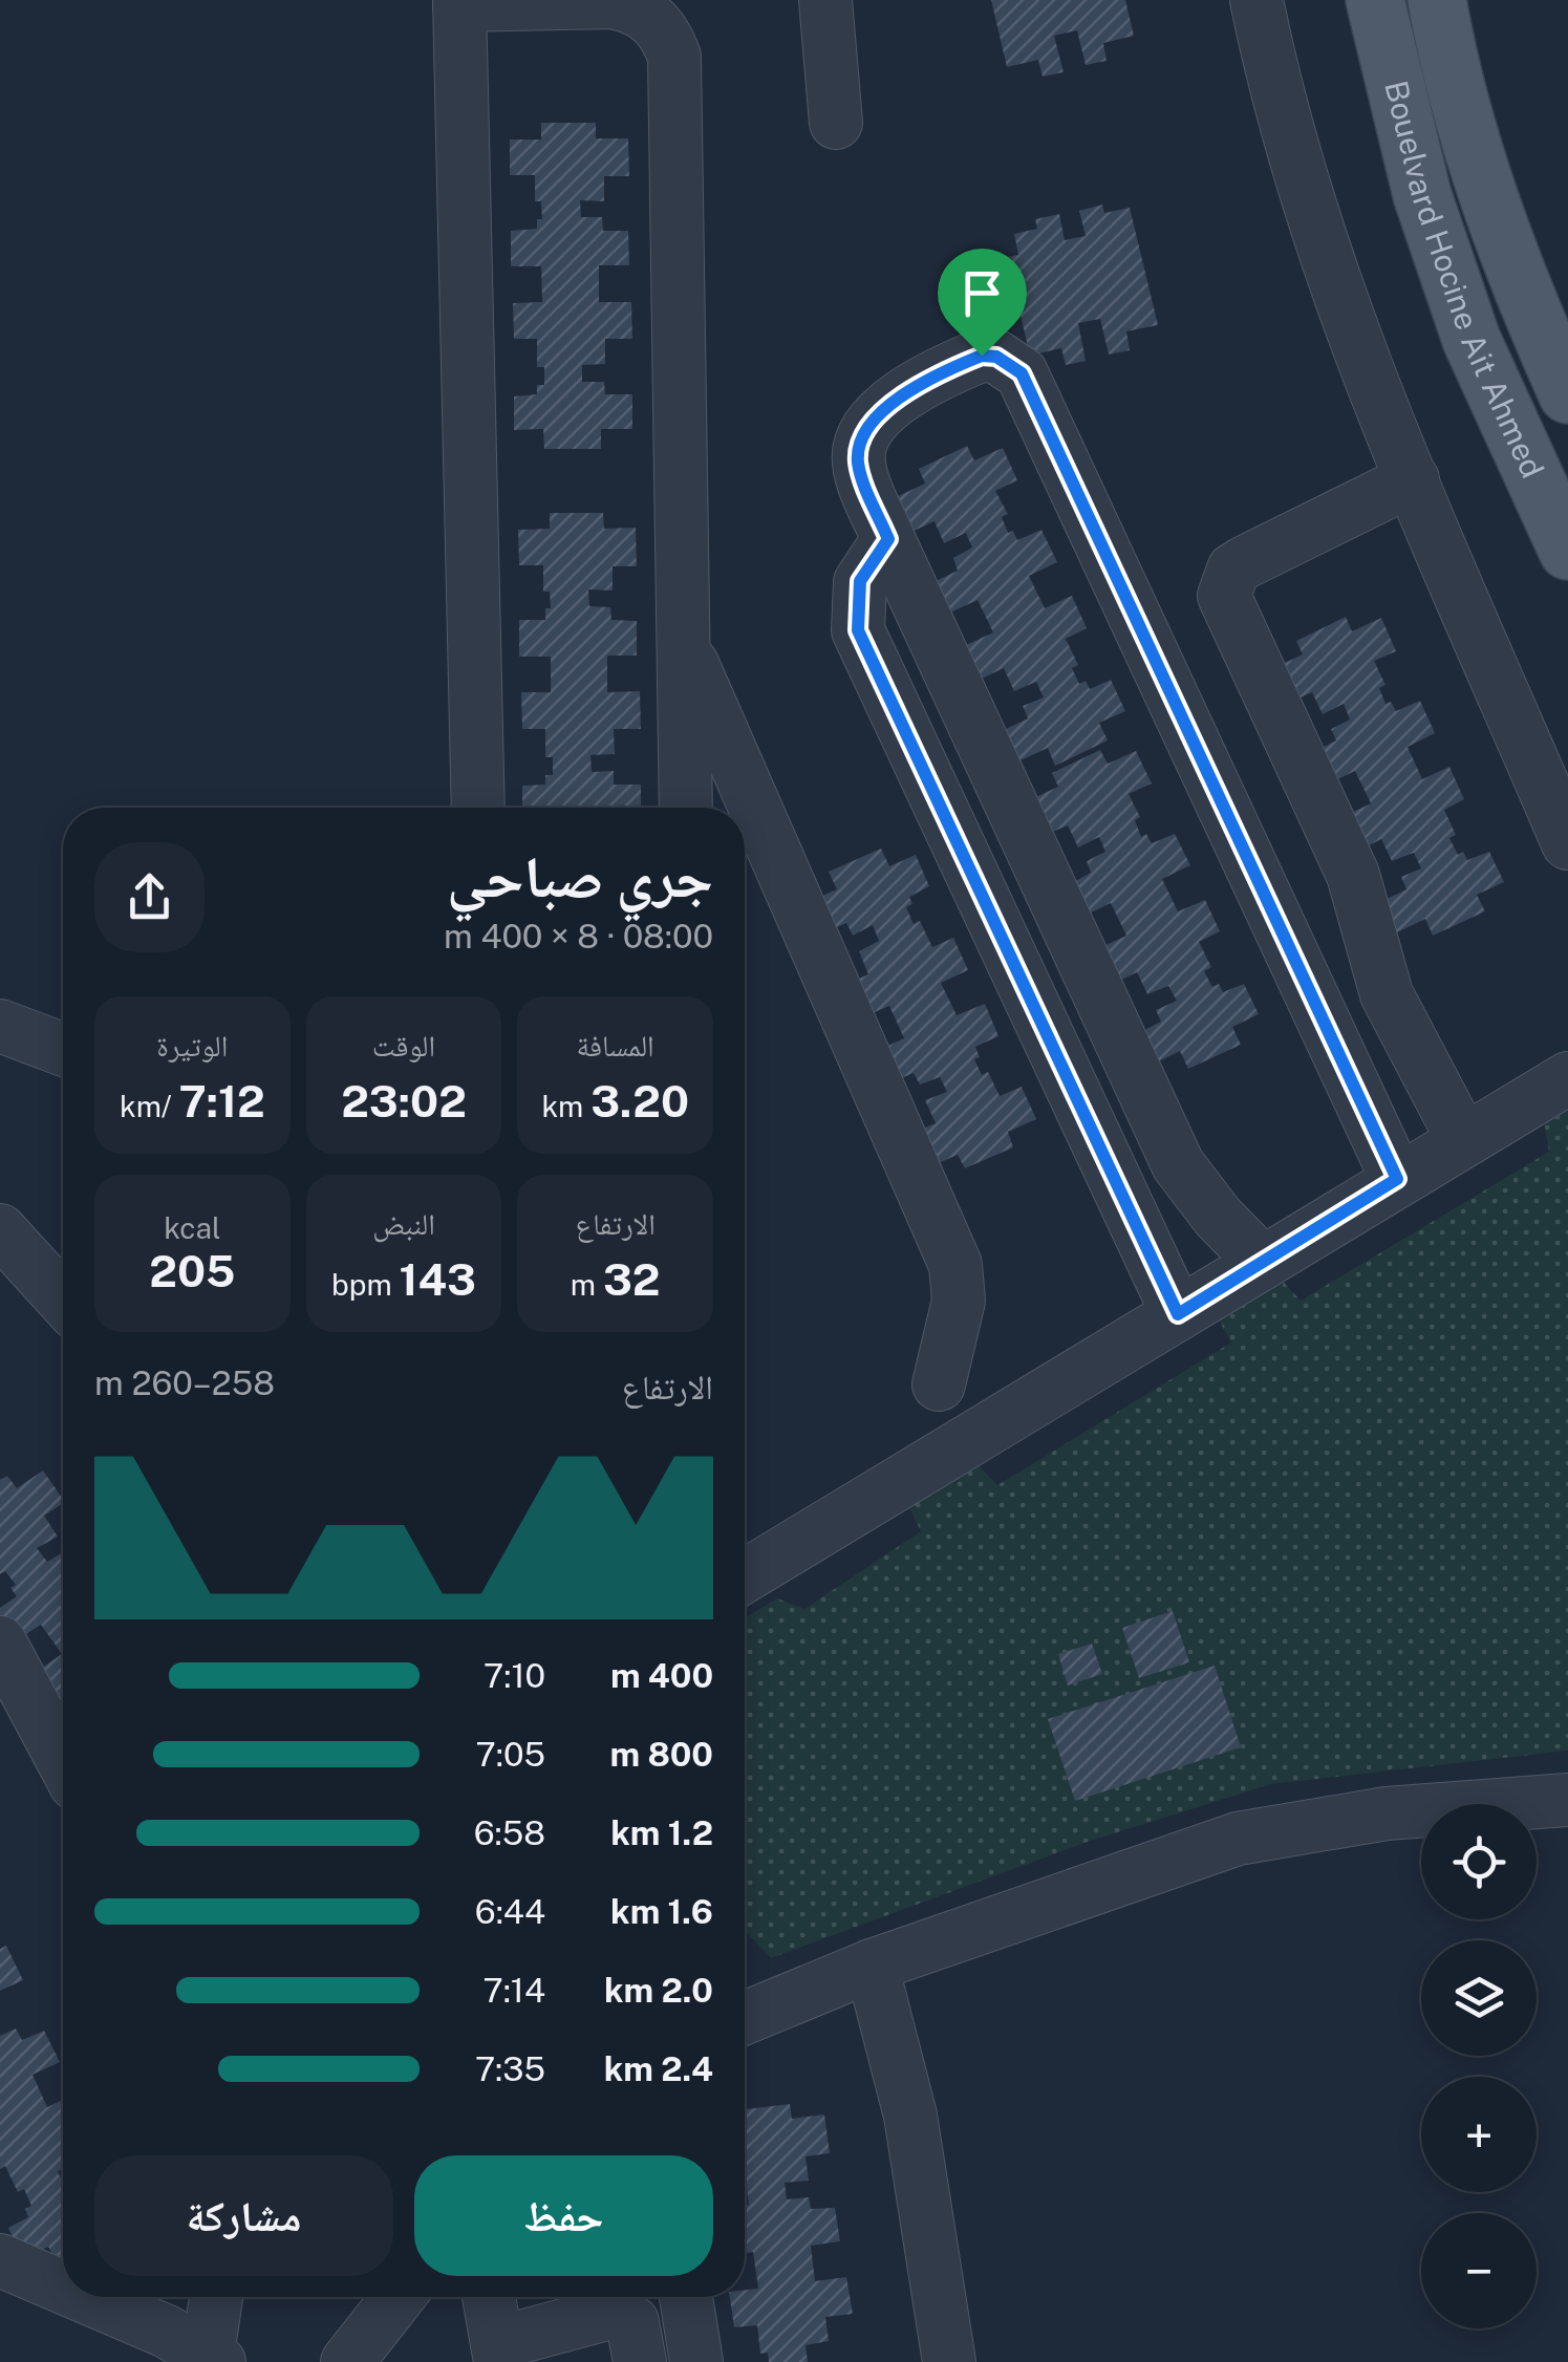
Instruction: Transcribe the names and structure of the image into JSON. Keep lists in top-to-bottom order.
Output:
{
  "streets": {
    "main road": ["Bouelvard Hocine Ait Ahmed"]
  },
  "page": {
    "heading": ["جري صباحي", "08:00 · 8 × 400 m"],
    "stats": [
      ["المسافة", "3.20 km"],
      ["الوقت", "23:02"],
      ["الوتيرة", "7:12 /km"],
      ["الارتفاع", "32 m"],
      ["النبض", "143 bpm"],
      ["kcal", "205"]
    ],
    "chart": ["الارتفاع", "258–260 m"],
    "list": [
      {
        "name": "400 m",
        "note": "7:10"
      },
      {
        "name": "800 m",
        "note": "7:05"
      },
      {
        "name": "1.2 km",
        "note": "6:58"
      },
      {
        "name": "1.6 km",
        "note": "6:44"
      },
      {
        "name": "2.0 km",
        "note": "7:14"
      },
      {
        "name": "2.4 km",
        "note": "7:35"
      }
    ],
    "map_buttons": ["+", "−"],
    "buttons": ["حفظ", "مشاركة"]
  }
}
